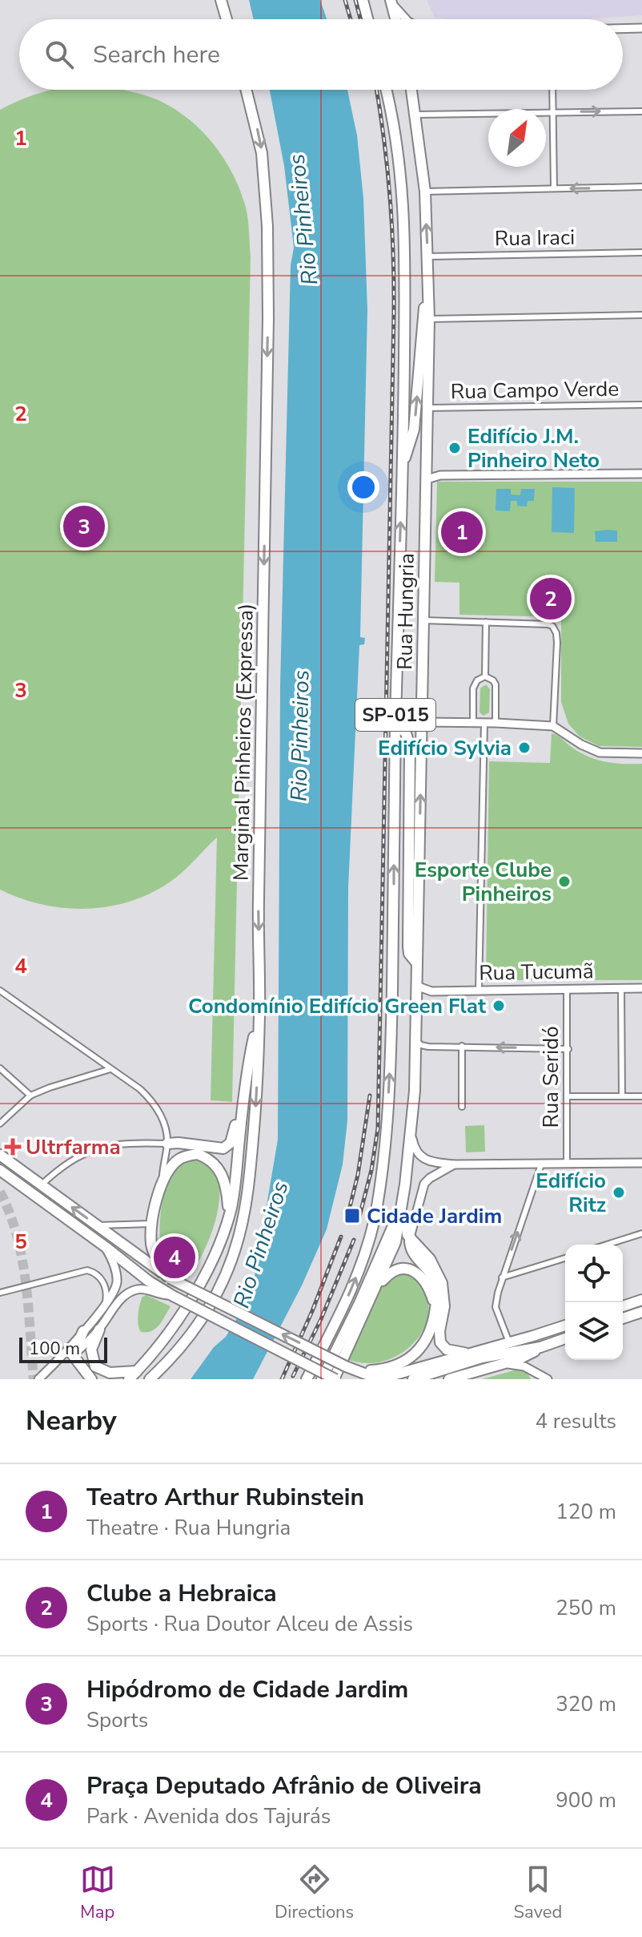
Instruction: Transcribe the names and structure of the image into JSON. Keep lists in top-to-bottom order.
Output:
{
  "streets": {
    "highway": ["Rua Hungria", "SP-015", "Marginal Pinheiros (Expressa)"],
    "street": [
      "Rua Iraci",
      "Rua Campo Verde",
      "Rua Tucumã",
      "Rua Seridó"
    ]
  },
  "crossings": [
    ["Rua Iraci", "Rua Hungria"],
    ["Rua Campo Verde", "Rua Hungria"],
    ["Rua Hungria", "Rua Tucumã"],
    ["Rua Tucumã", "Rua Seridó"]
  ],
  "one_way": ["Marginal Pinheiros (Expressa)"],
  "water": ["Rio Pinheiros"],
  "places": {
    "other": [
      "Edifício J.M. Pinheiro Neto",
      "Edifício Sylvia",
      "Esporte Clube Pinheiros",
      "Condomínio Edifício Green Flat",
      "Edifício Ritz"
    ],
    "health": ["Ultrfarma"],
    "transit": ["Cidade Jardim"]
  },
  "scale_bar": "100 m",
  "north": "top right",
  "page": {
    "search": "Search here",
    "pins": [
      "3",
      "1",
      "2",
      "4"
    ],
    "scale": "100 m",
    "heading": ["Nearby", "4 results"],
    "list": [
      {
        "mark": "1",
        "name": "Teatro Arthur Rubinstein",
        "note": "Theatre · Rua Hungria",
        "value": "120 m"
      },
      {
        "mark": "2",
        "name": "Clube a Hebraica",
        "note": "Sports · Rua Doutor Alceu de Assis",
        "value": "250 m"
      },
      {
        "mark": "3",
        "name": "Hipódromo de Cidade Jardim",
        "note": "Sports",
        "value": "320 m"
      },
      {
        "mark": "4",
        "name": "Praça Deputado Afrânio de Oliveira",
        "note": "Park · Avenida dos Tajurás",
        "value": "900 m"
      }
    ],
    "nav": ["Map", "Directions", "Saved"]
  },
  "grid": {
    "rows": [
      "1",
      "2",
      "3",
      "4",
      "5"
    ]
  }
}
